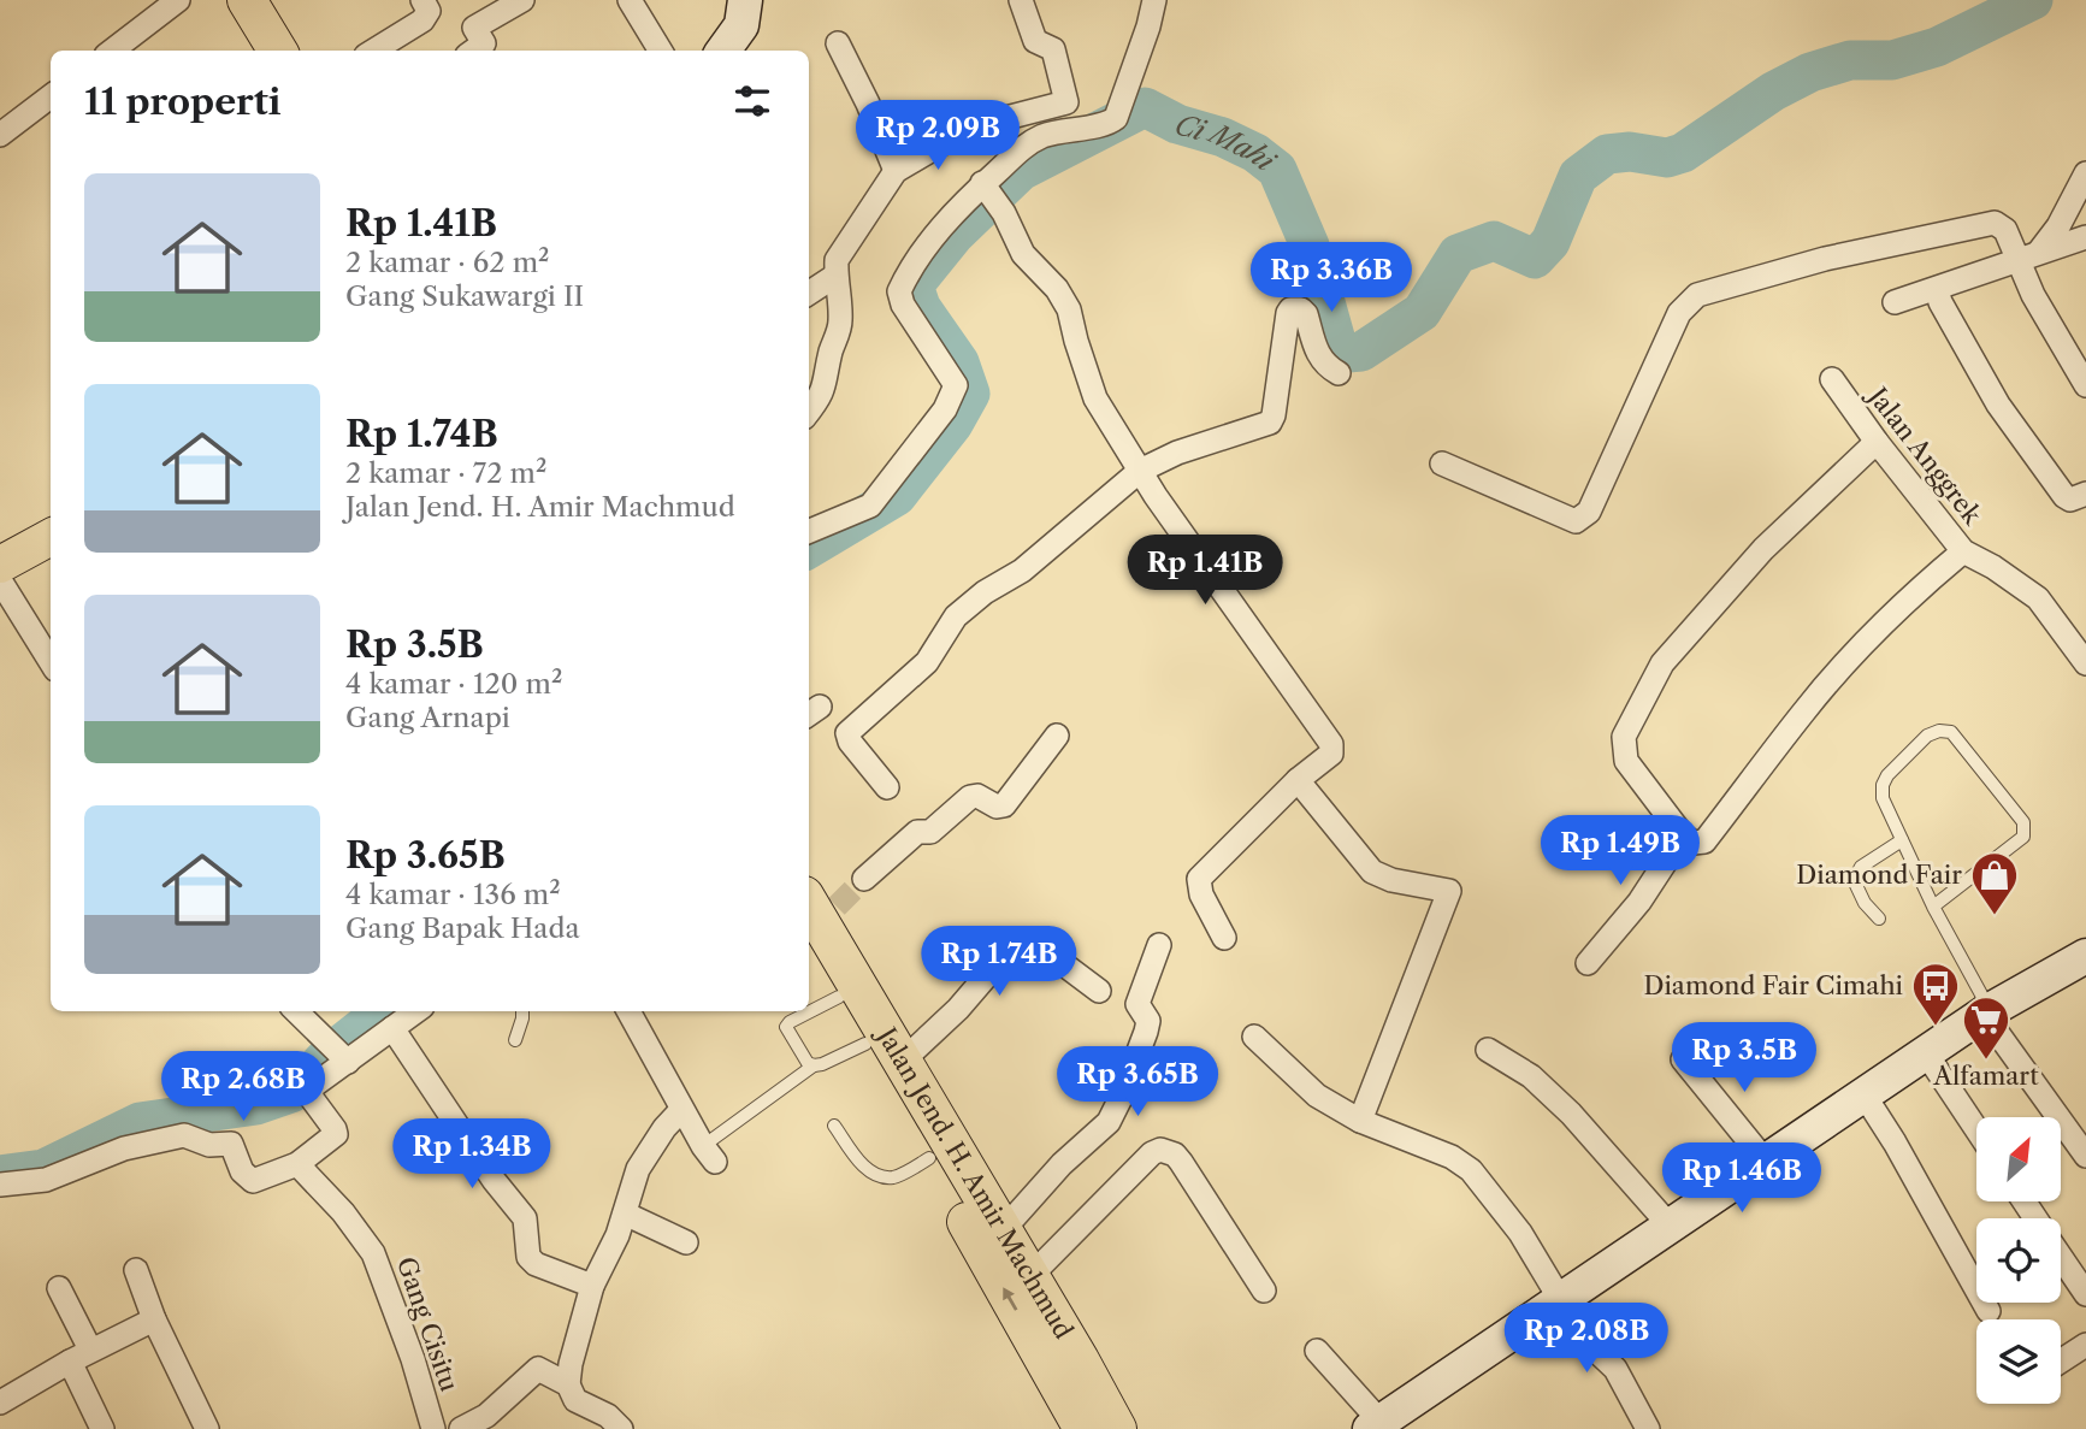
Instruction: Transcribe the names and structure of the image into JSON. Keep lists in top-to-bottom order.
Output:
{
  "streets": {
    "highway": ["Jalan Jend. H. Amir Machmud"],
    "street": ["Jalan Anggrek", "Gang Cisitu"]
  },
  "water": ["Ci Mahi"],
  "places": {
    "shop": ["Diamond Fair"],
    "bus stop": ["Diamond Fair Cimahi"],
    "supermarket": ["Alfamart"]
  },
  "north": "top right",
  "page": {
    "heading": "11 properti",
    "price": [
      "Rp 2.09B",
      "Rp 3.36B",
      "Rp 1.41B",
      "Rp 1.49B",
      "Rp 1.74B",
      "Rp 3.5B",
      "Rp 3.65B",
      "Rp 2.68B",
      "Rp 1.34B",
      "Rp 1.46B",
      "Rp 2.08B"
    ],
    "list": [
      {
        "name": "Rp 1.41B",
        "note": "2 kamar · 62 m² · Gang Sukawargi II"
      },
      {
        "name": "Rp 1.74B",
        "note": "2 kamar · 72 m² · Jalan Jend. H. Amir Machmud"
      },
      {
        "name": "Rp 3.5B",
        "note": "4 kamar · 120 m² · Gang Arnapi"
      },
      {
        "name": "Rp 3.65B",
        "note": "4 kamar · 136 m² · Gang Bapak Hada"
      }
    ]
  }
}
